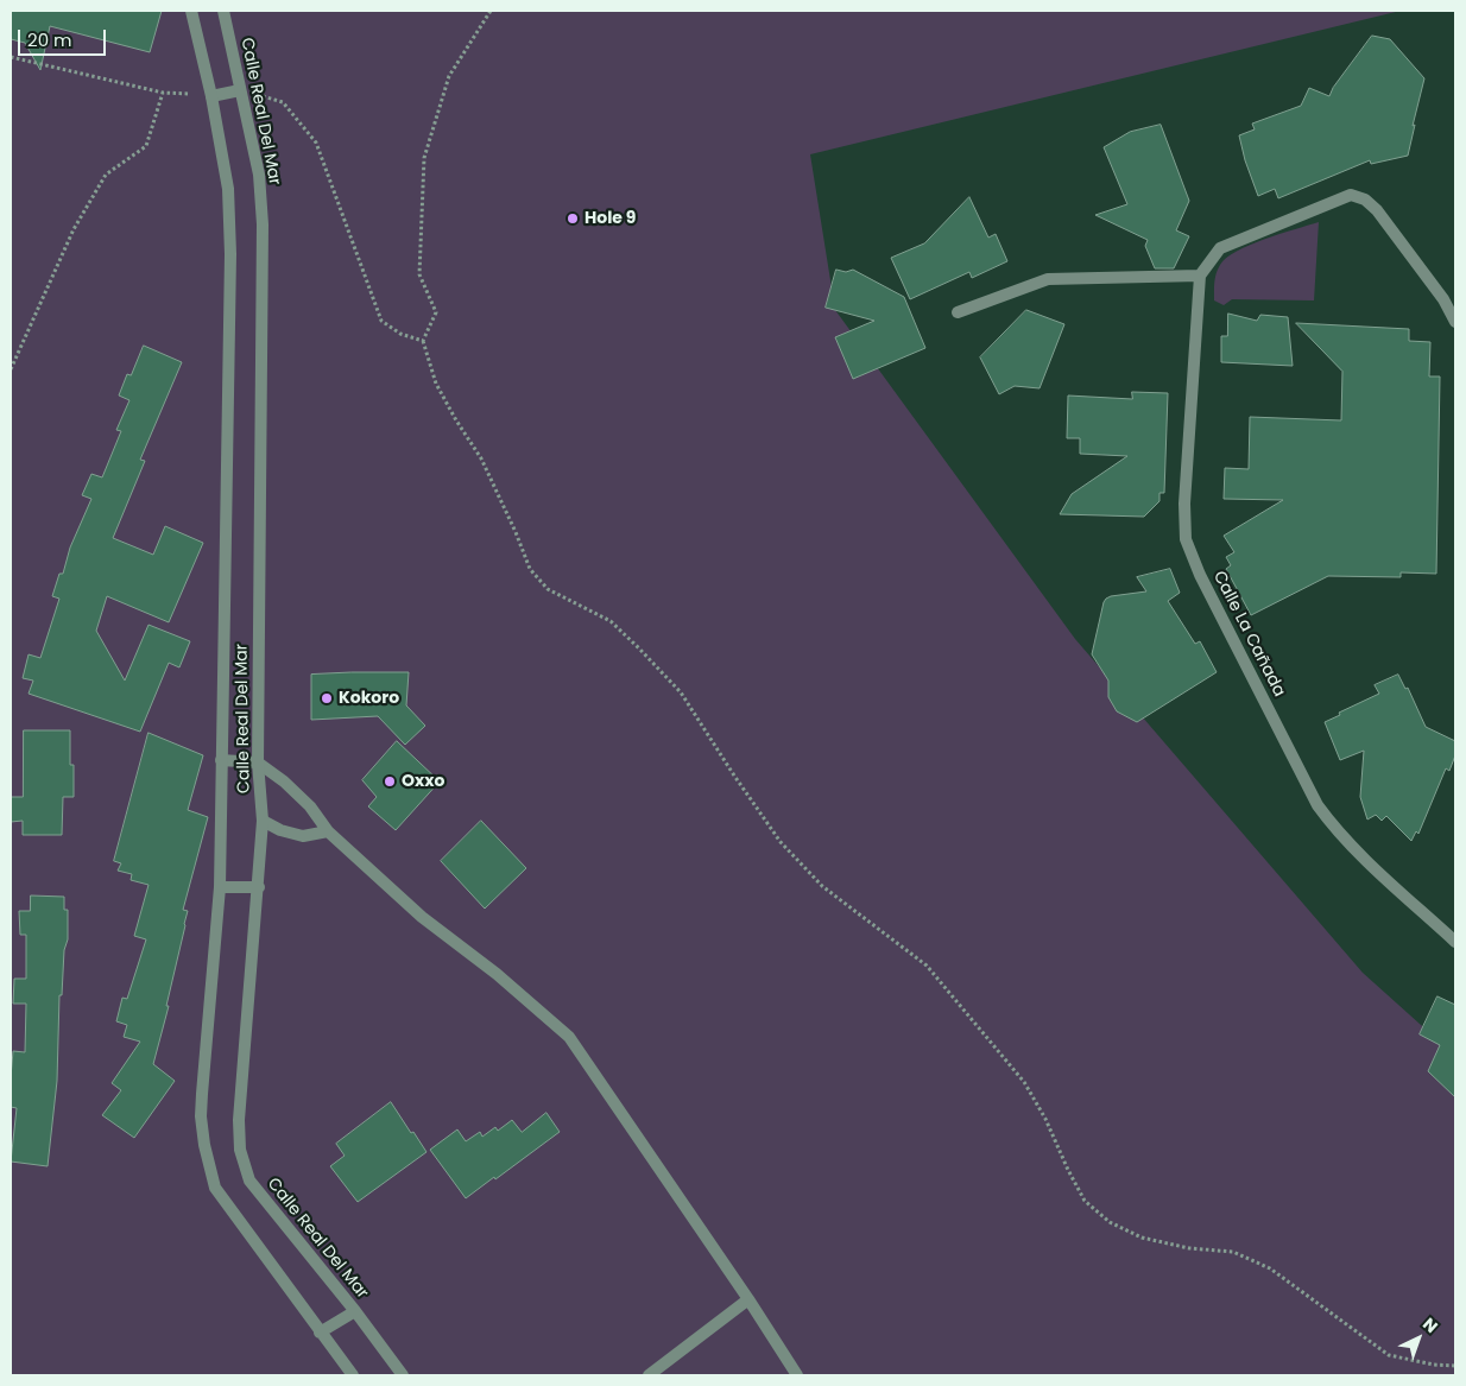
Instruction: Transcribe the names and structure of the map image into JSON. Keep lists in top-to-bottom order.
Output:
{
  "streets": {
    "street": ["Calle Real Del Mar", "Calle La Cañada"]
  },
  "places": ["Hole 9", "Kokoro", "Oxxo"],
  "scale_bar": "20 m",
  "north": "top right"
}
